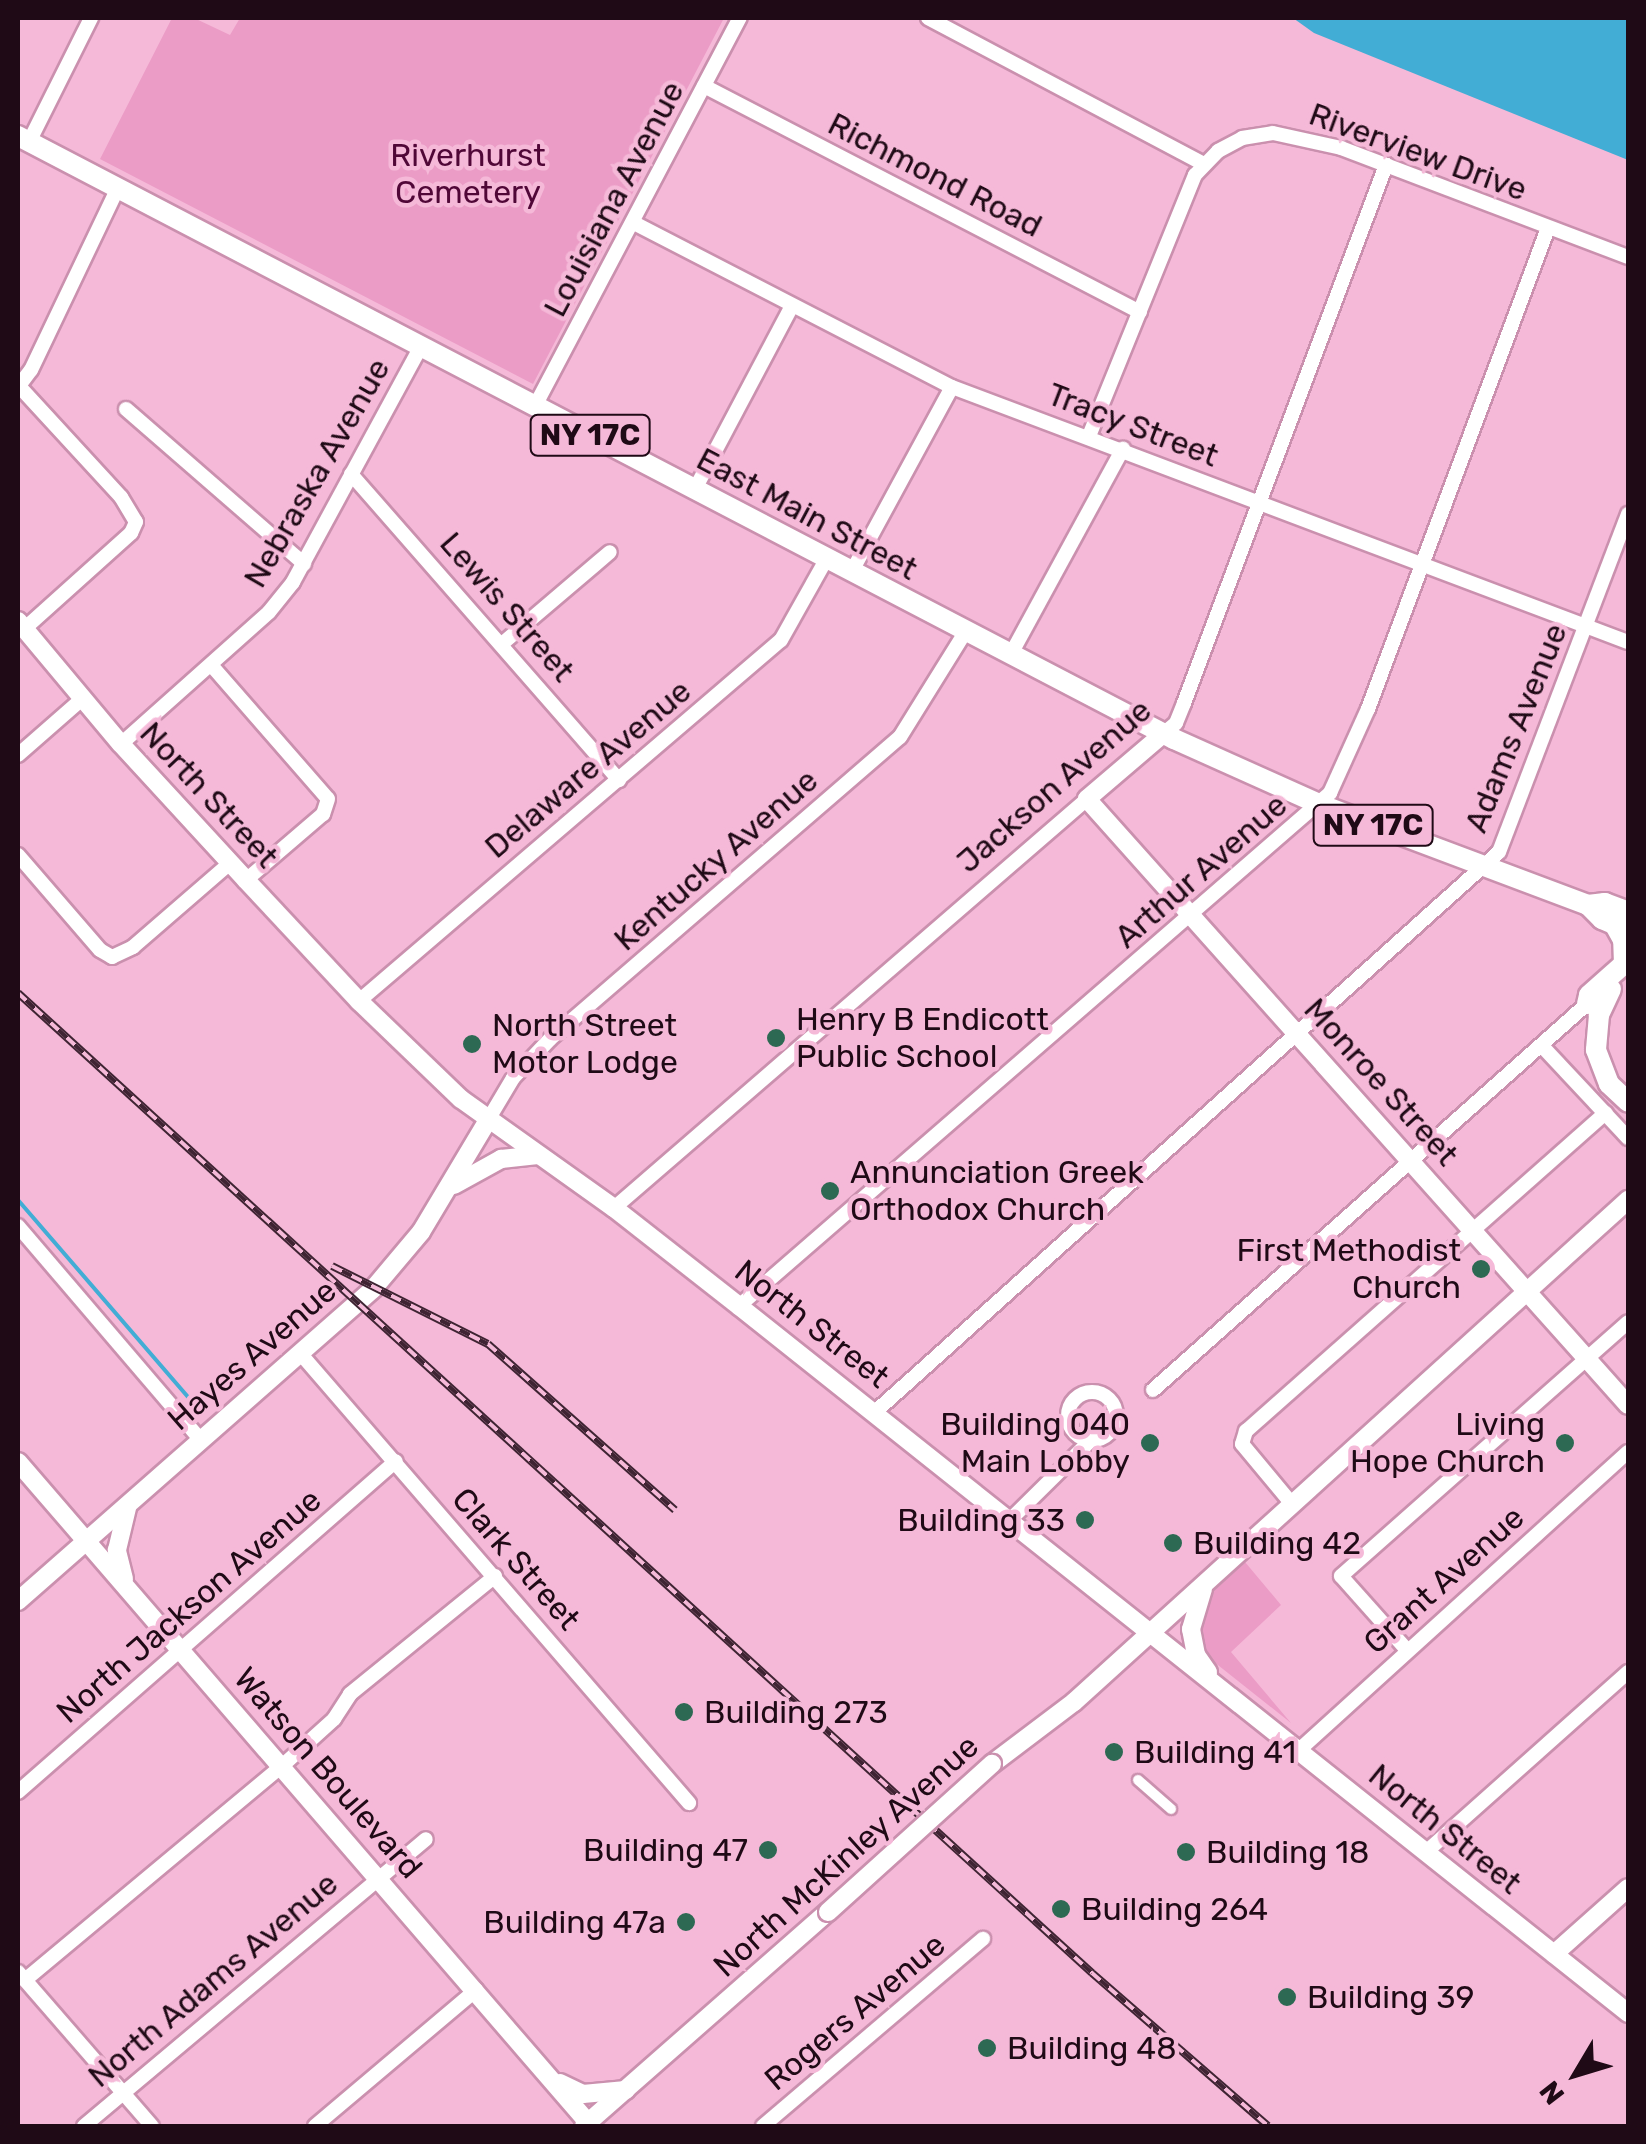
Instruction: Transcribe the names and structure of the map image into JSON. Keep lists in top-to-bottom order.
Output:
{
  "streets": {
    "main road": ["NY 17C", "East Main Street"],
    "street": [
      "Riverview Drive",
      "Richmond Road",
      "Louisiana Avenue",
      "Tracy Street",
      "Nebraska Avenue",
      "Lewis Street",
      "Adams Avenue",
      "Delaware Avenue",
      "Jackson Avenue",
      "North Street",
      "Kentucky Avenue",
      "Arthur Avenue",
      "Monroe Street",
      "Hayes Avenue",
      "Clark Street",
      "Grant Avenue",
      "North Jackson Avenue",
      "Watson Boulevard",
      "North McKinley Avenue",
      "North Adams Avenue",
      "Rogers Avenue"
    ]
  },
  "crossings": [
    ["Riverview Drive", "Jackson Avenue"],
    ["Riverview Drive", "Arthur Avenue"],
    ["Richmond Road", "Louisiana Avenue"],
    ["Louisiana Avenue", "Tracy Street"],
    ["Louisiana Avenue", "East Main Street"],
    ["Tracy Street", "Adams Avenue"],
    ["Tracy Street", "Jackson Avenue"],
    ["Tracy Street", "Arthur Avenue"],
    ["Nebraska Avenue", "East Main Street"],
    ["Nebraska Avenue", "Lewis Street"],
    ["Nebraska Avenue", "North Street"],
    ["East Main Street", "Adams Avenue"],
    ["East Main Street", "Delaware Avenue"],
    ["East Main Street", "Jackson Avenue"],
    ["East Main Street", "Kentucky Avenue"],
    ["East Main Street", "Arthur Avenue"],
    ["Lewis Street", "Delaware Avenue"],
    ["Adams Avenue", "North Street"],
    ["Adams Avenue", "Monroe Street"],
    ["Delaware Avenue", "North Street"],
    ["Jackson Avenue", "North Street"],
    ["Jackson Avenue", "Monroe Street"],
    ["North Street", "Kentucky Avenue"],
    ["North Street", "Arthur Avenue"],
    ["North Street", "Hayes Avenue"],
    ["North Street", "Grant Avenue"],
    ["North Street", "North McKinley Avenue"],
    ["Kentucky Avenue", "Hayes Avenue"],
    ["Arthur Avenue", "Monroe Street"],
    ["Monroe Street", "North McKinley Avenue"],
    ["Hayes Avenue", "Clark Street"],
    ["Hayes Avenue", "Watson Boulevard"],
    ["Clark Street", "North Jackson Avenue"],
    ["North Jackson Avenue", "Watson Boulevard"],
    ["Watson Boulevard", "North McKinley Avenue"],
    ["Watson Boulevard", "North Adams Avenue"]
  ],
  "parks": ["Riverhurst Cemetery"],
  "places": [
    "Henry B Endicott Public School",
    "North Street Motor Lodge",
    "Annunciation Greek Orthodox Church",
    "First Methodist Church",
    "Building 040 Main Lobby",
    "Living Hope Church",
    "Building 33",
    "Building 42",
    "Building 273",
    "Building 41",
    "Building 47",
    "Building 18",
    "Building 264",
    "Building 47a",
    "Building 39",
    "Building 48"
  ],
  "north": "bottom left"
}
